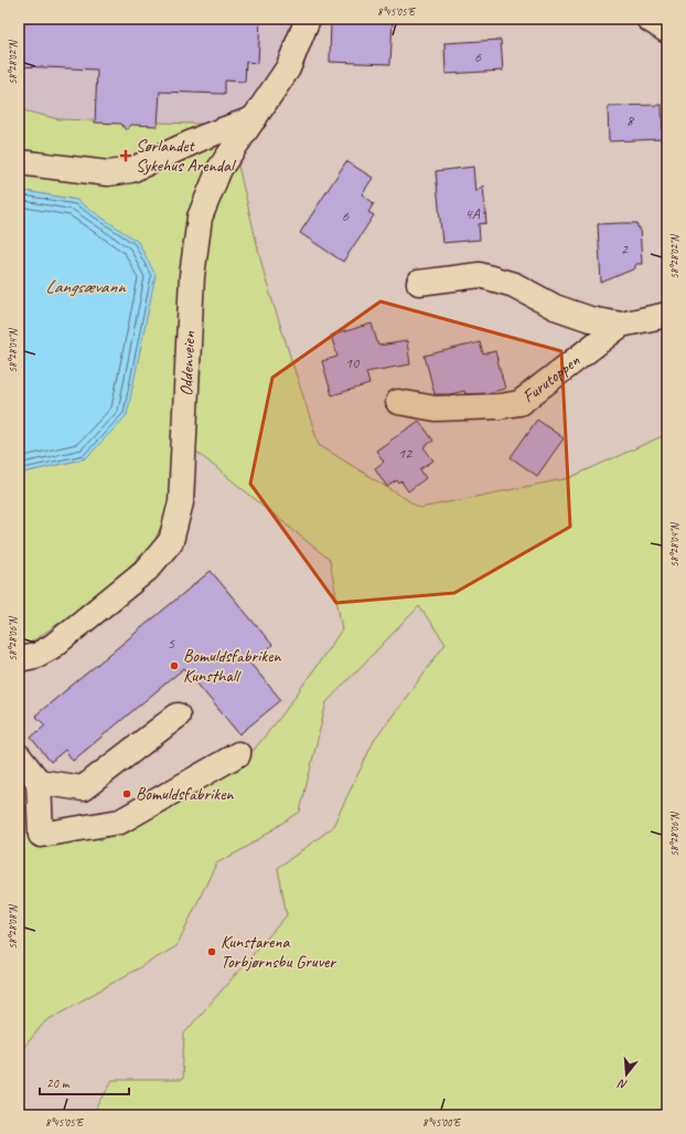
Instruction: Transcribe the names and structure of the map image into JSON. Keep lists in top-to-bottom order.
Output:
{
  "streets": {
    "street": ["Oddenveien", "Furutoppen"]
  },
  "water": ["Langsævann"],
  "places": {
    "health": ["Sørlandet Sykehus Arendal"],
    "other": ["Bomuldsfabriken Kunsthall", "Bomuldsfabriken", "Kunstarena Torbjørnsbu Gruver"]
  },
  "house_numbers": [
    "6",
    "8",
    "4A",
    "6",
    "2",
    "10",
    "12",
    "5"
  ],
  "scale_bar": "20 m",
  "north": "bottom",
  "coordinates": [
    "8°45'05\"E",
    "58°28'02\"N",
    "58°28'04\"N",
    "58°28'06\"N",
    "58°28'08\"N",
    "8°45'00\"E"
  ]
}
